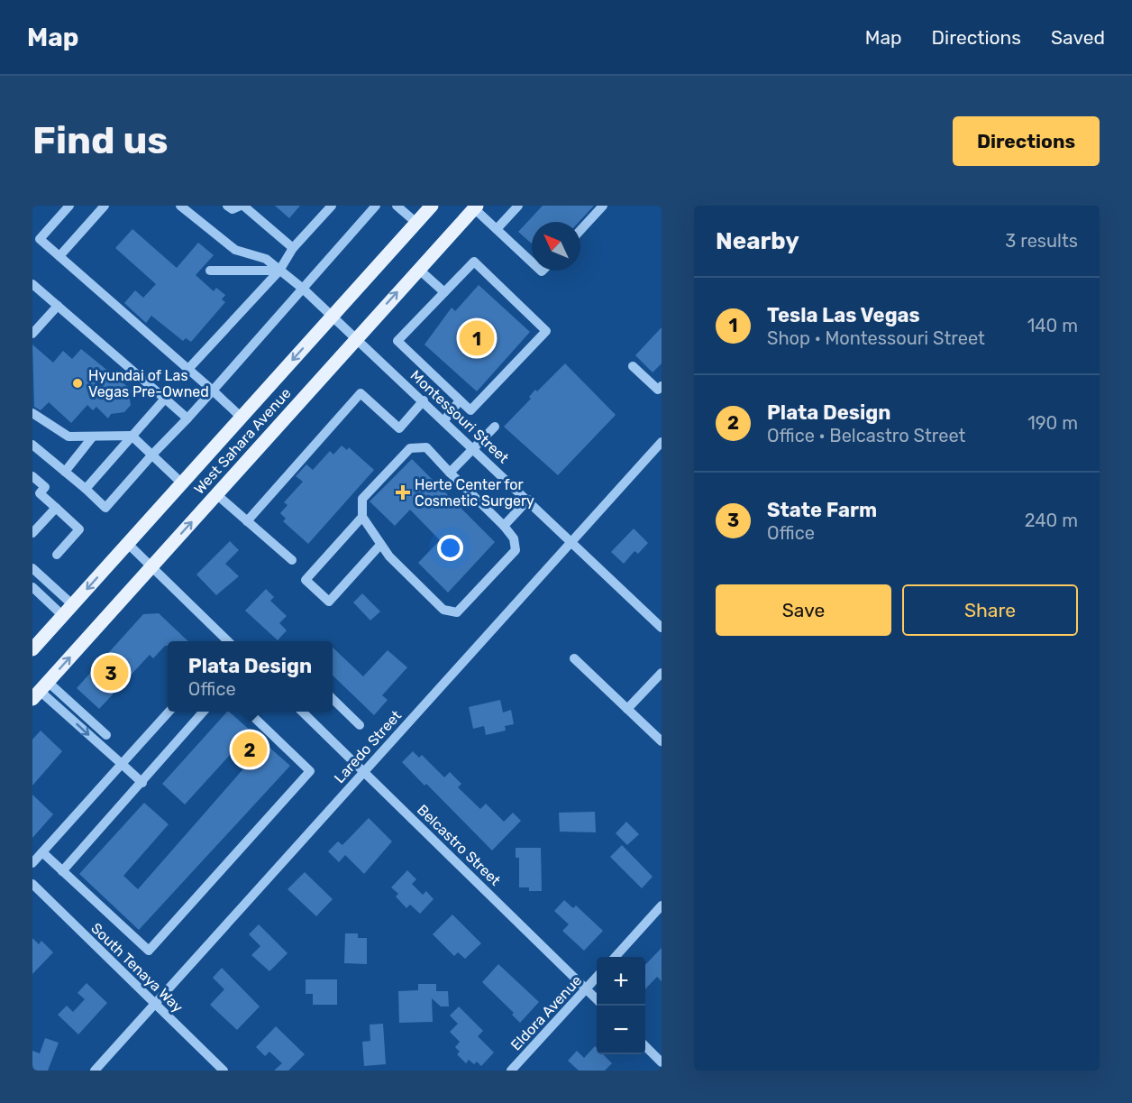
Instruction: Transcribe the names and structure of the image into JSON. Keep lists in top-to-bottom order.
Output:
{
  "streets": {
    "main road": ["West Sahara Avenue"],
    "street": [
      "Montessouri Street",
      "Laredo Street",
      "Belcastro Street",
      "South Tenaya Way",
      "Eldora Avenue"
    ]
  },
  "crossings": [
    ["Montessouri Street", "West Sahara Avenue"],
    ["Montessouri Street", "Laredo Street"],
    ["Laredo Street", "Belcastro Street"],
    ["Laredo Street", "South Tenaya Way"],
    ["Belcastro Street", "Eldora Avenue"]
  ],
  "places": {
    "other": ["Hyundai of Las Vegas Pre-Owned"],
    "health": ["Herte Center for Cosmetic Surgery"]
  },
  "north": "top left",
  "page": {
    "header": "Map",
    "nav": ["Map", "Directions", "Saved"],
    "buttons": [
      "Directions",
      ["Save", "Share"]
    ],
    "title": "Find us",
    "heading": ["Nearby", "3 results"],
    "list": [
      {
        "mark": "1",
        "name": "Tesla Las Vegas",
        "note": "Shop · Montessouri Street",
        "value": "140 m"
      },
      {
        "mark": "2",
        "name": "Plata Design",
        "note": "Office · Belcastro Street",
        "value": "190 m"
      },
      {
        "mark": "3",
        "name": "State Farm",
        "note": "Office",
        "value": "240 m"
      }
    ],
    "pins": ["1", "3", "2"],
    "popup": ["Plata Design", "Office"],
    "map_buttons": ["+", "−"]
  }
}
